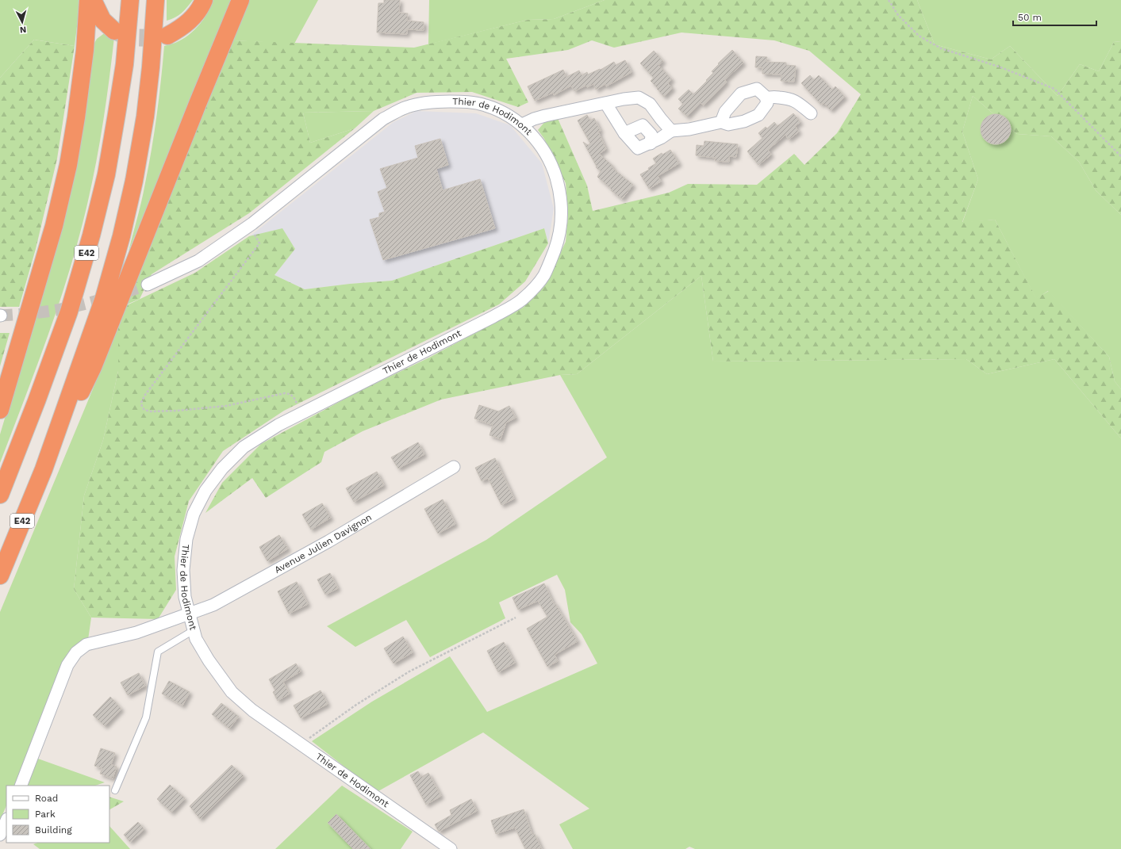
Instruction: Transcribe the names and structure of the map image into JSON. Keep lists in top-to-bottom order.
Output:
{
  "streets": {
    "highway": ["E42"],
    "street": ["Thier de Hodimont", "Avenue Julien Davignon"]
  },
  "crossings": [
    ["Thier de Hodimont", "Avenue Julien Davignon"]
  ],
  "legend": ["Road", "Park", "Building"],
  "scale_bar": "50 m",
  "north": "bottom"
}
